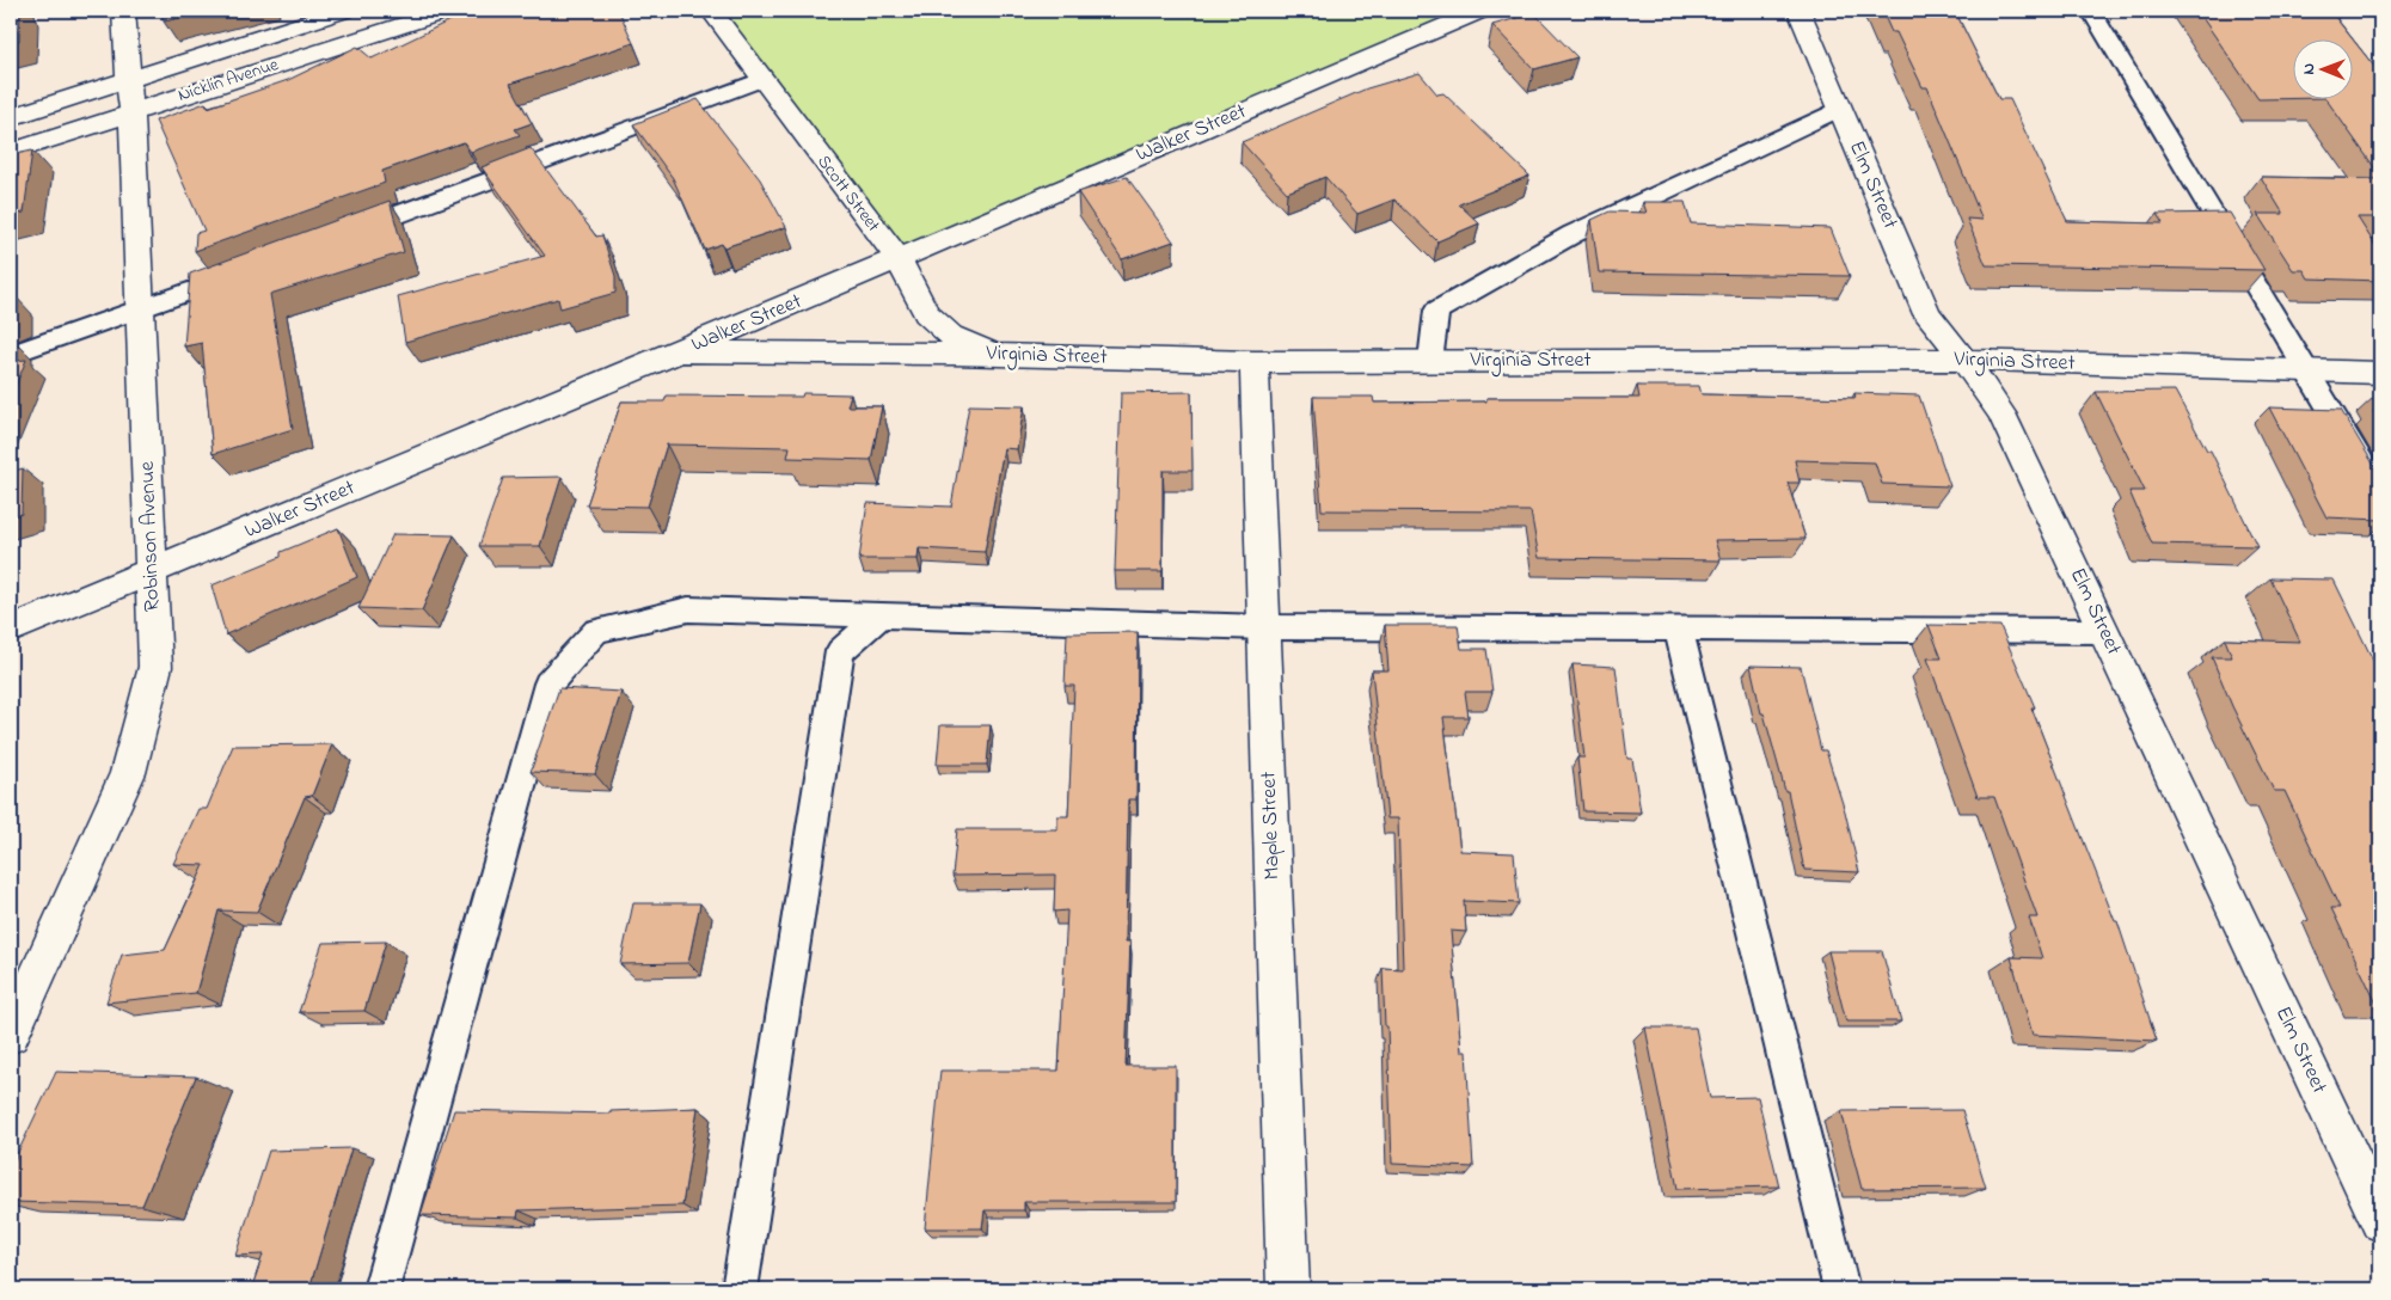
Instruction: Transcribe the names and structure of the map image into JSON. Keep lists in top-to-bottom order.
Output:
{
  "streets": {
    "street": [
      "Nicklin Avenue",
      "Walker Street",
      "Elm Street",
      "Scott Street",
      "Virginia Street",
      "Robinson Avenue",
      "Maple Street"
    ]
  },
  "crossings": [
    ["Nicklin Avenue", "Robinson Avenue"],
    ["Walker Street", "Scott Street"],
    ["Walker Street", "Virginia Street"],
    ["Walker Street", "Robinson Avenue"],
    ["Elm Street", "Virginia Street"],
    ["Scott Street", "Virginia Street"],
    ["Virginia Street", "Maple Street"]
  ],
  "north": "left"
}
